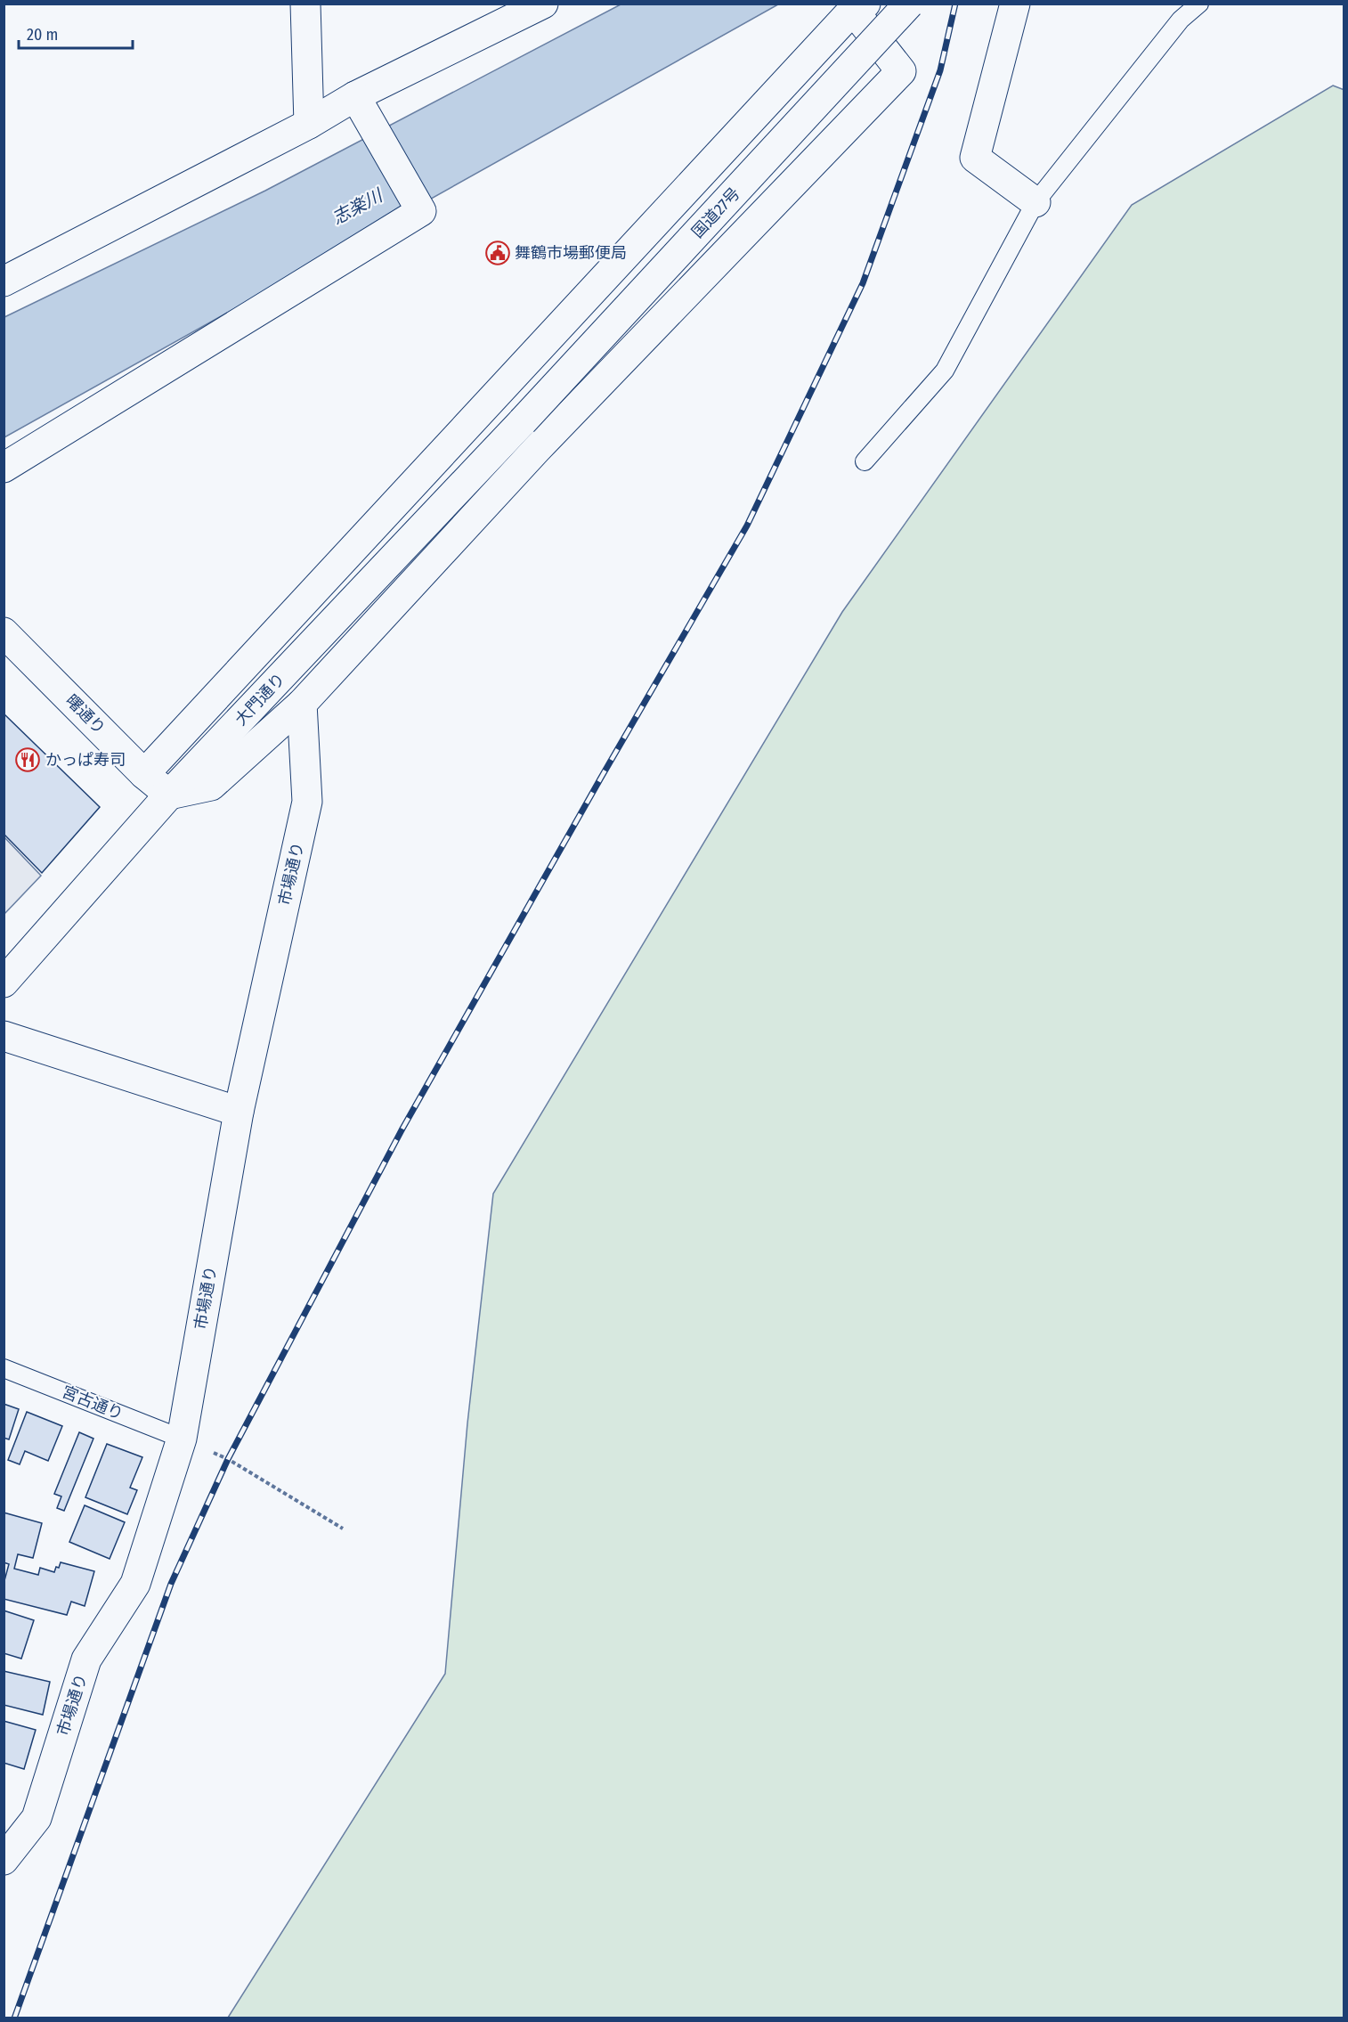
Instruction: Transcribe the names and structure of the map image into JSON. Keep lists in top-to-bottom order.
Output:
{
  "streets": {
    "main road": [
      "国道27号",
      "大門通り",
      "曙通り",
      "市場通り"
    ],
    "lane": ["宮古通り"]
  },
  "crossings": [
    ["国道27号", "大門通り"],
    ["大門通り", "曙通り"],
    ["市場通り", "宮古通り"]
  ],
  "water": ["志楽川"],
  "places": {
    "public building": ["舞鶴市場郵便局"],
    "restaurant": ["かっぱ寿司"]
  },
  "scale_bar": "20 m"
}
